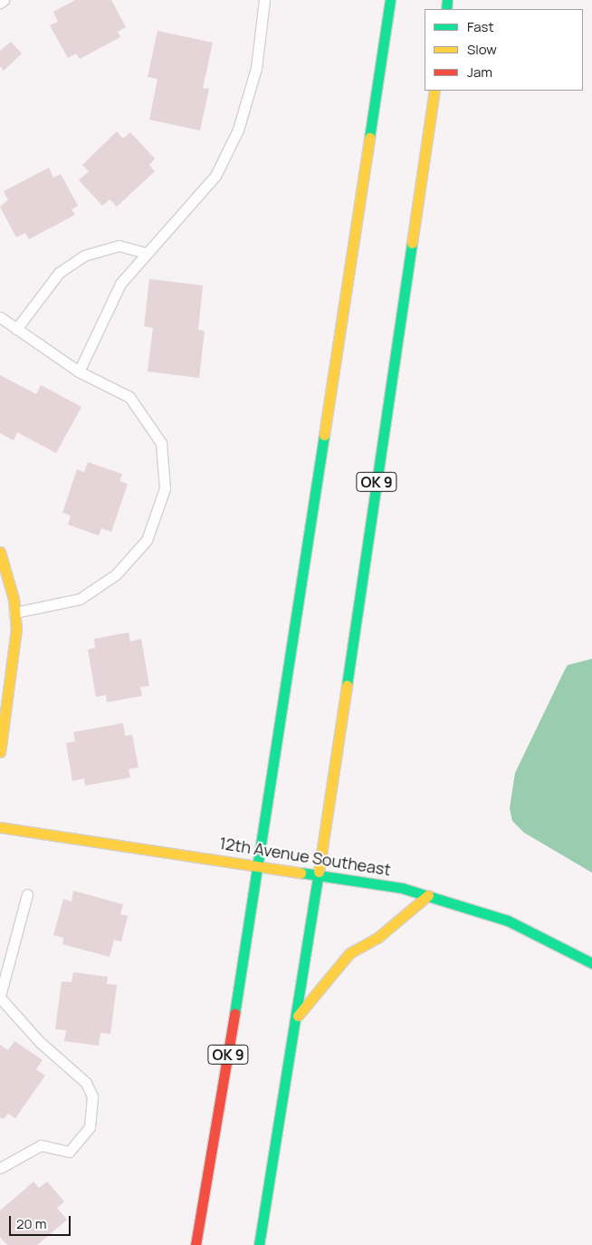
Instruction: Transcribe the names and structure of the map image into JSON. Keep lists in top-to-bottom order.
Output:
{
  "streets": {
    "main road": ["OK 9", "12th Avenue Southeast"]
  },
  "crossings": [
    ["OK 9", "12th Avenue Southeast"]
  ],
  "legend": ["Fast", "Slow", "Jam"],
  "scale_bar": "20 m"
}
